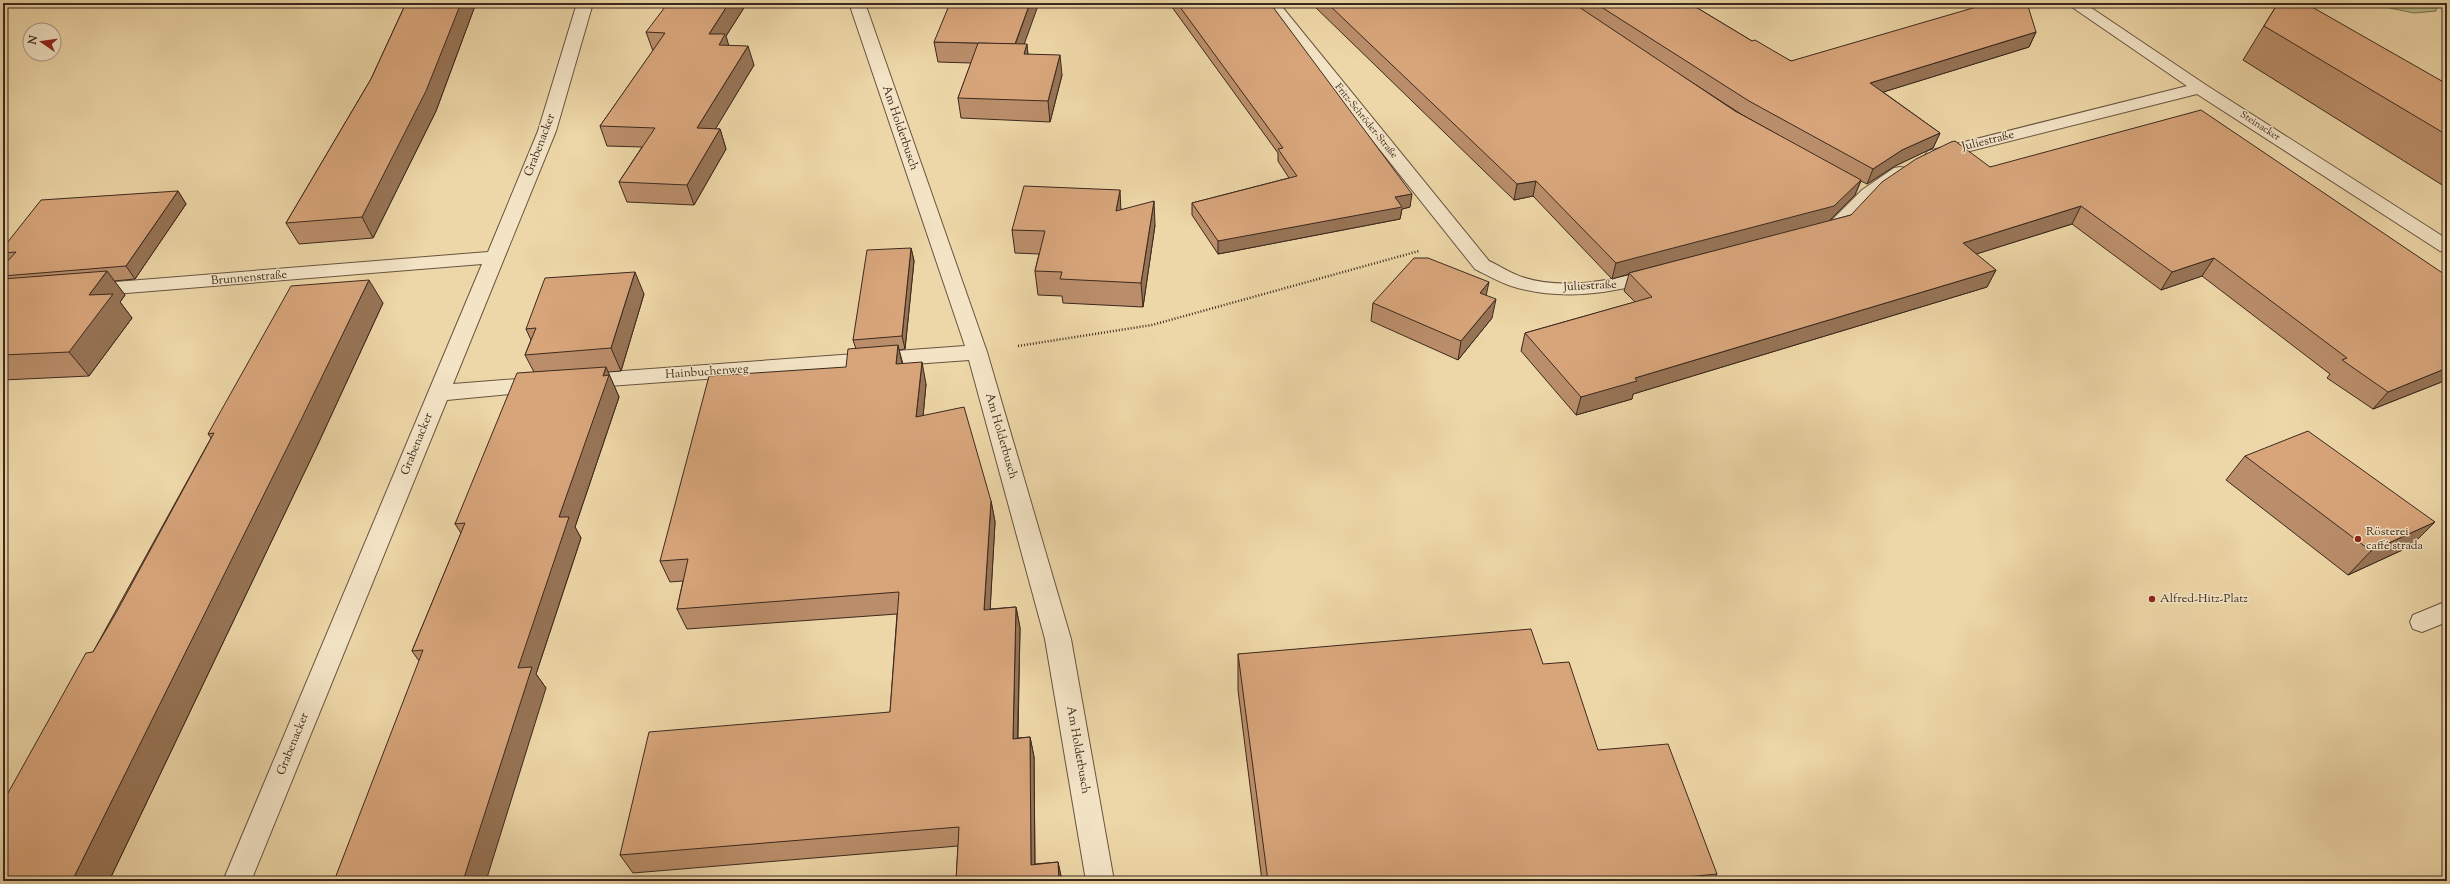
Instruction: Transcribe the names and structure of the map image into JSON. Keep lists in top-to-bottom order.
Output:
{
  "streets": {
    "street": [
      "Fritz-Schröder-Straße",
      "Steinacker",
      "Am Holderbusch",
      "Juliestraße",
      "Grabenacker",
      "Brunnenstraße",
      "Hainbuchenweg"
    ]
  },
  "crossings": [
    ["Fritz-Schröder-Straße", "Juliestraße"],
    ["Steinacker", "Juliestraße"],
    ["Am Holderbusch", "Hainbuchenweg"],
    ["Grabenacker", "Brunnenstraße"],
    ["Grabenacker", "Hainbuchenweg"]
  ],
  "places": ["Rösterei caffé strada", "Alfred-Hitz-Platz"],
  "north": "left"
}
